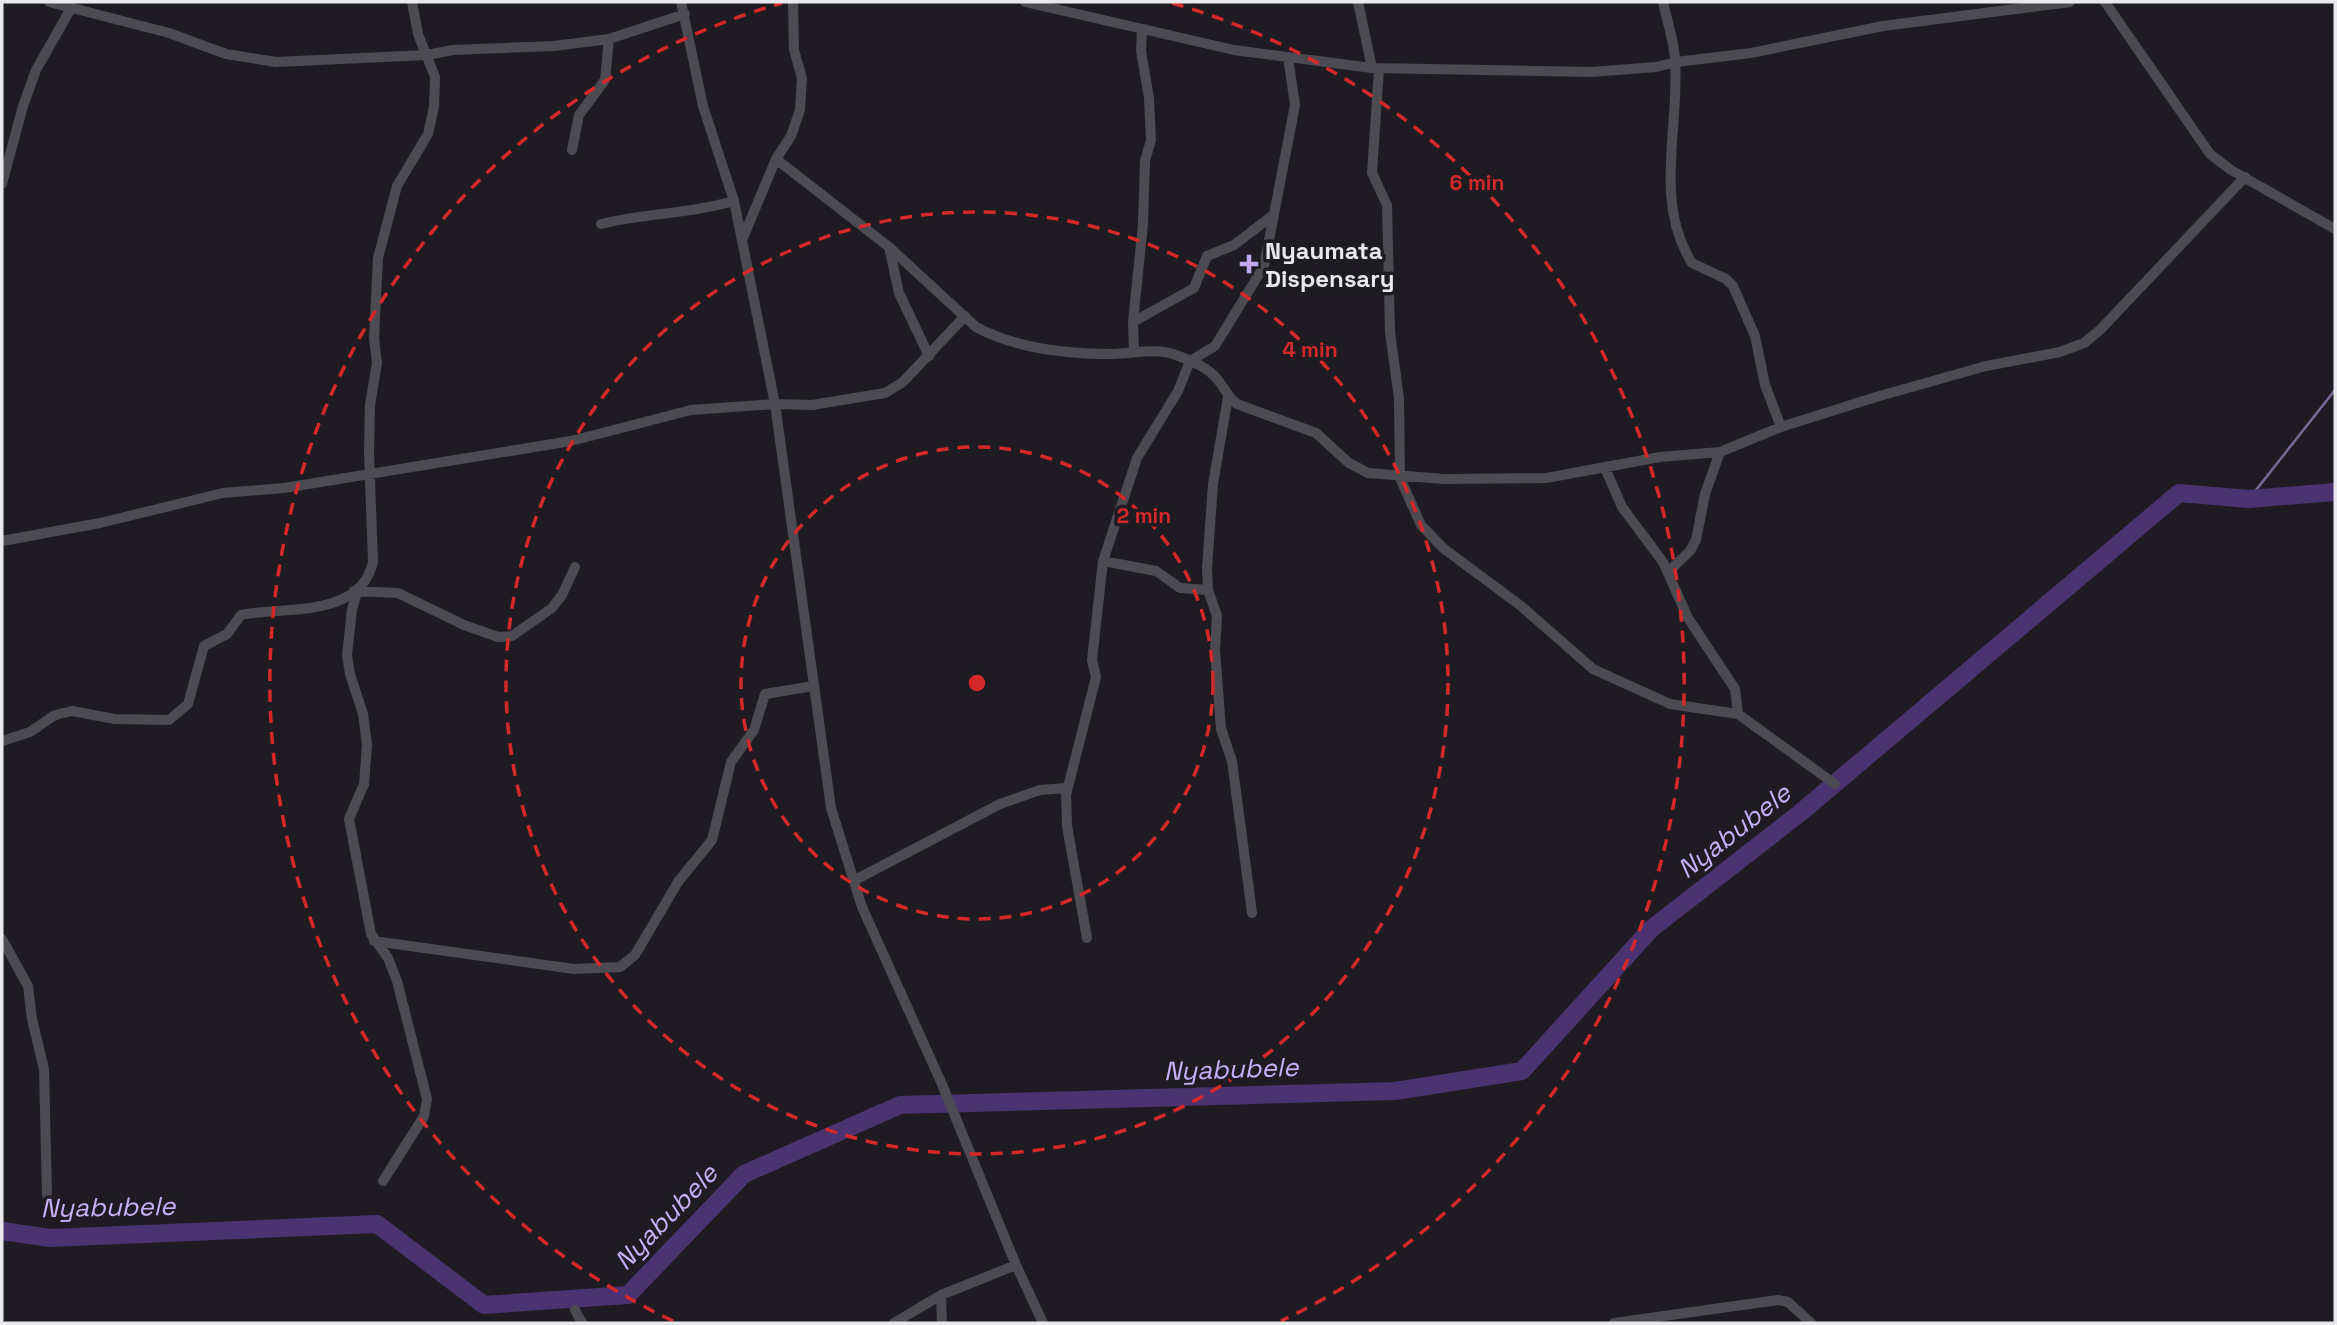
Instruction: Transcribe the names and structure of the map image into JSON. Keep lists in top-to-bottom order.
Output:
{
  "water": ["Nyabubele"],
  "places": {
    "health": ["Nyaumata Dispensary"]
  },
  "rings": ["6 min", "4 min", "2 min"]
}
